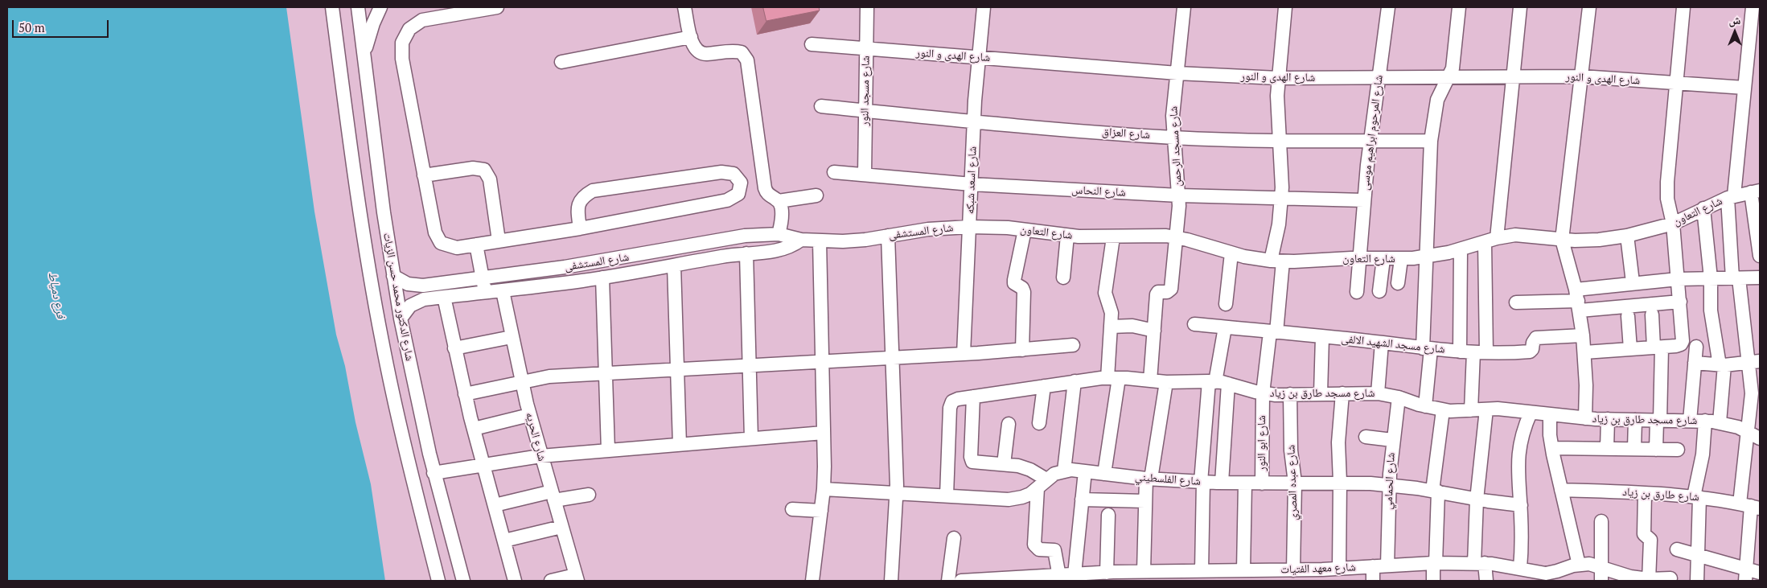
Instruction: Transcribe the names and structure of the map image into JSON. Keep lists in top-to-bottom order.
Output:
{
  "streets": {
    "street": [
      "شارع الهدى و النور",
      "شارع مسجد النور",
      "شارع المرحوم ابراهيم موسى",
      "شارع العزاق",
      "شارع مسجد الرحمن",
      "شارع اسعد شبكه",
      "شارع النحاس",
      "شارع التعاون",
      "شارع المستشفى",
      "شارع الدكتور محمد حسن الزيات",
      "شارع مسجد الشهيد الالفى",
      "شارع مسجد طارق بن زياد",
      "شارع الحريه",
      "شارع ابو النور",
      "شارع الفلسطيني",
      "شارع الحمامي",
      "شارع عبده المصري",
      "شارع طارق بن زياد",
      "شارع معهد الفتيات"
    ]
  },
  "crossings": [
    ["شارع الهدى و النور", "شارع مسجد النور"],
    ["شارع الهدى و النور", "شارع المرحوم ابراهيم موسى"],
    ["شارع الهدى و النور", "شارع مسجد الرحمن"],
    ["شارع الهدى و النور", "شارع اسعد شبكه"],
    ["شارع الهدى و النور", "شارع ابو النور"],
    ["شارع مسجد النور", "شارع العزاق"],
    ["شارع مسجد النور", "شارع النحاس"],
    ["شارع المرحوم ابراهيم موسى", "شارع العزاق"],
    ["شارع المرحوم ابراهيم موسى", "شارع النحاس"],
    ["شارع المرحوم ابراهيم موسى", "شارع التعاون"],
    ["شارع العزاق", "شارع مسجد الرحمن"],
    ["شارع العزاق", "شارع اسعد شبكه"],
    ["شارع العزاق", "شارع ابو النور"],
    ["شارع مسجد الرحمن", "شارع النحاس"],
    ["شارع مسجد الرحمن", "شارع التعاون"],
    ["شارع اسعد شبكه", "شارع النحاس"],
    ["شارع اسعد شبكه", "شارع التعاون"],
    ["شارع اسعد شبكه", "شارع المستشفى"],
    ["شارع النحاس", "شارع ابو النور"],
    ["شارع التعاون", "شارع المستشفى"],
    ["شارع التعاون", "شارع ابو النور"],
    ["شارع المستشفى", "شارع الدكتور محمد حسن الزيات"],
    ["شارع المستشفى", "شارع الحريه"],
    ["شارع مسجد الشهيد الالفى", "شارع ابو النور"],
    ["شارع مسجد طارق بن زياد", "شارع ابو النور"],
    ["شارع مسجد طارق بن زياد", "شارع الفلسطيني"],
    ["شارع مسجد طارق بن زياد", "شارع الحمامي"],
    ["شارع مسجد طارق بن زياد", "شارع عبده المصري"],
    ["شارع ابو النور", "شارع الفلسطيني"],
    ["شارع الفلسطيني", "شارع الحمامي"],
    ["شارع الفلسطيني", "شارع عبده المصري"],
    ["شارع الحمامي", "شارع معهد الفتيات"],
    ["شارع عبده المصري", "شارع معهد الفتيات"]
  ],
  "water": ["فرع دمياط"],
  "scale_bar": "50 m",
  "north": "top"
}
